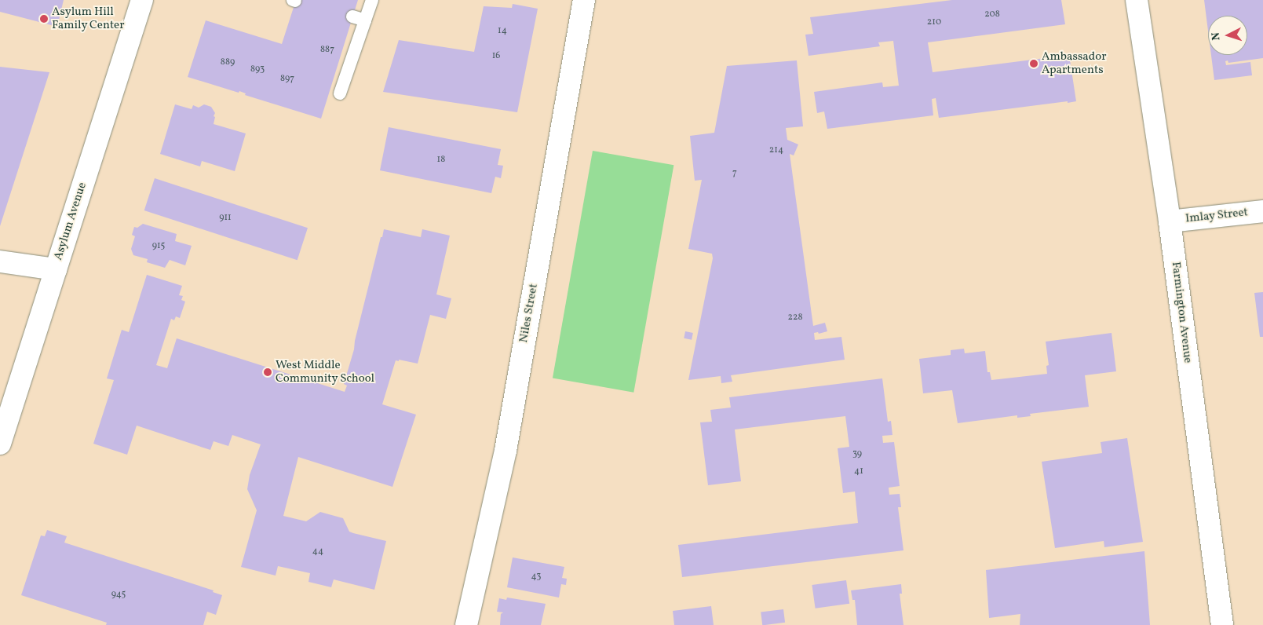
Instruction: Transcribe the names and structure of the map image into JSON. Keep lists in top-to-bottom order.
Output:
{
  "streets": {
    "main road": [
      "Imlay Street",
      "Asylum Avenue",
      "Farmington Avenue",
      "Niles Street"
    ]
  },
  "crossings": [
    ["Imlay Street", "Farmington Avenue"]
  ],
  "places": ["Asylum Hill Family Center", "Ambassador Apartments", "West Middle Community School"],
  "house_numbers": [
    "208",
    "210",
    "14",
    "887",
    "16",
    "889",
    "893",
    "897",
    "214",
    "18",
    "7",
    "911",
    "915",
    "228",
    "39",
    "41",
    "44",
    "43",
    "945"
  ],
  "north": "left"
}
